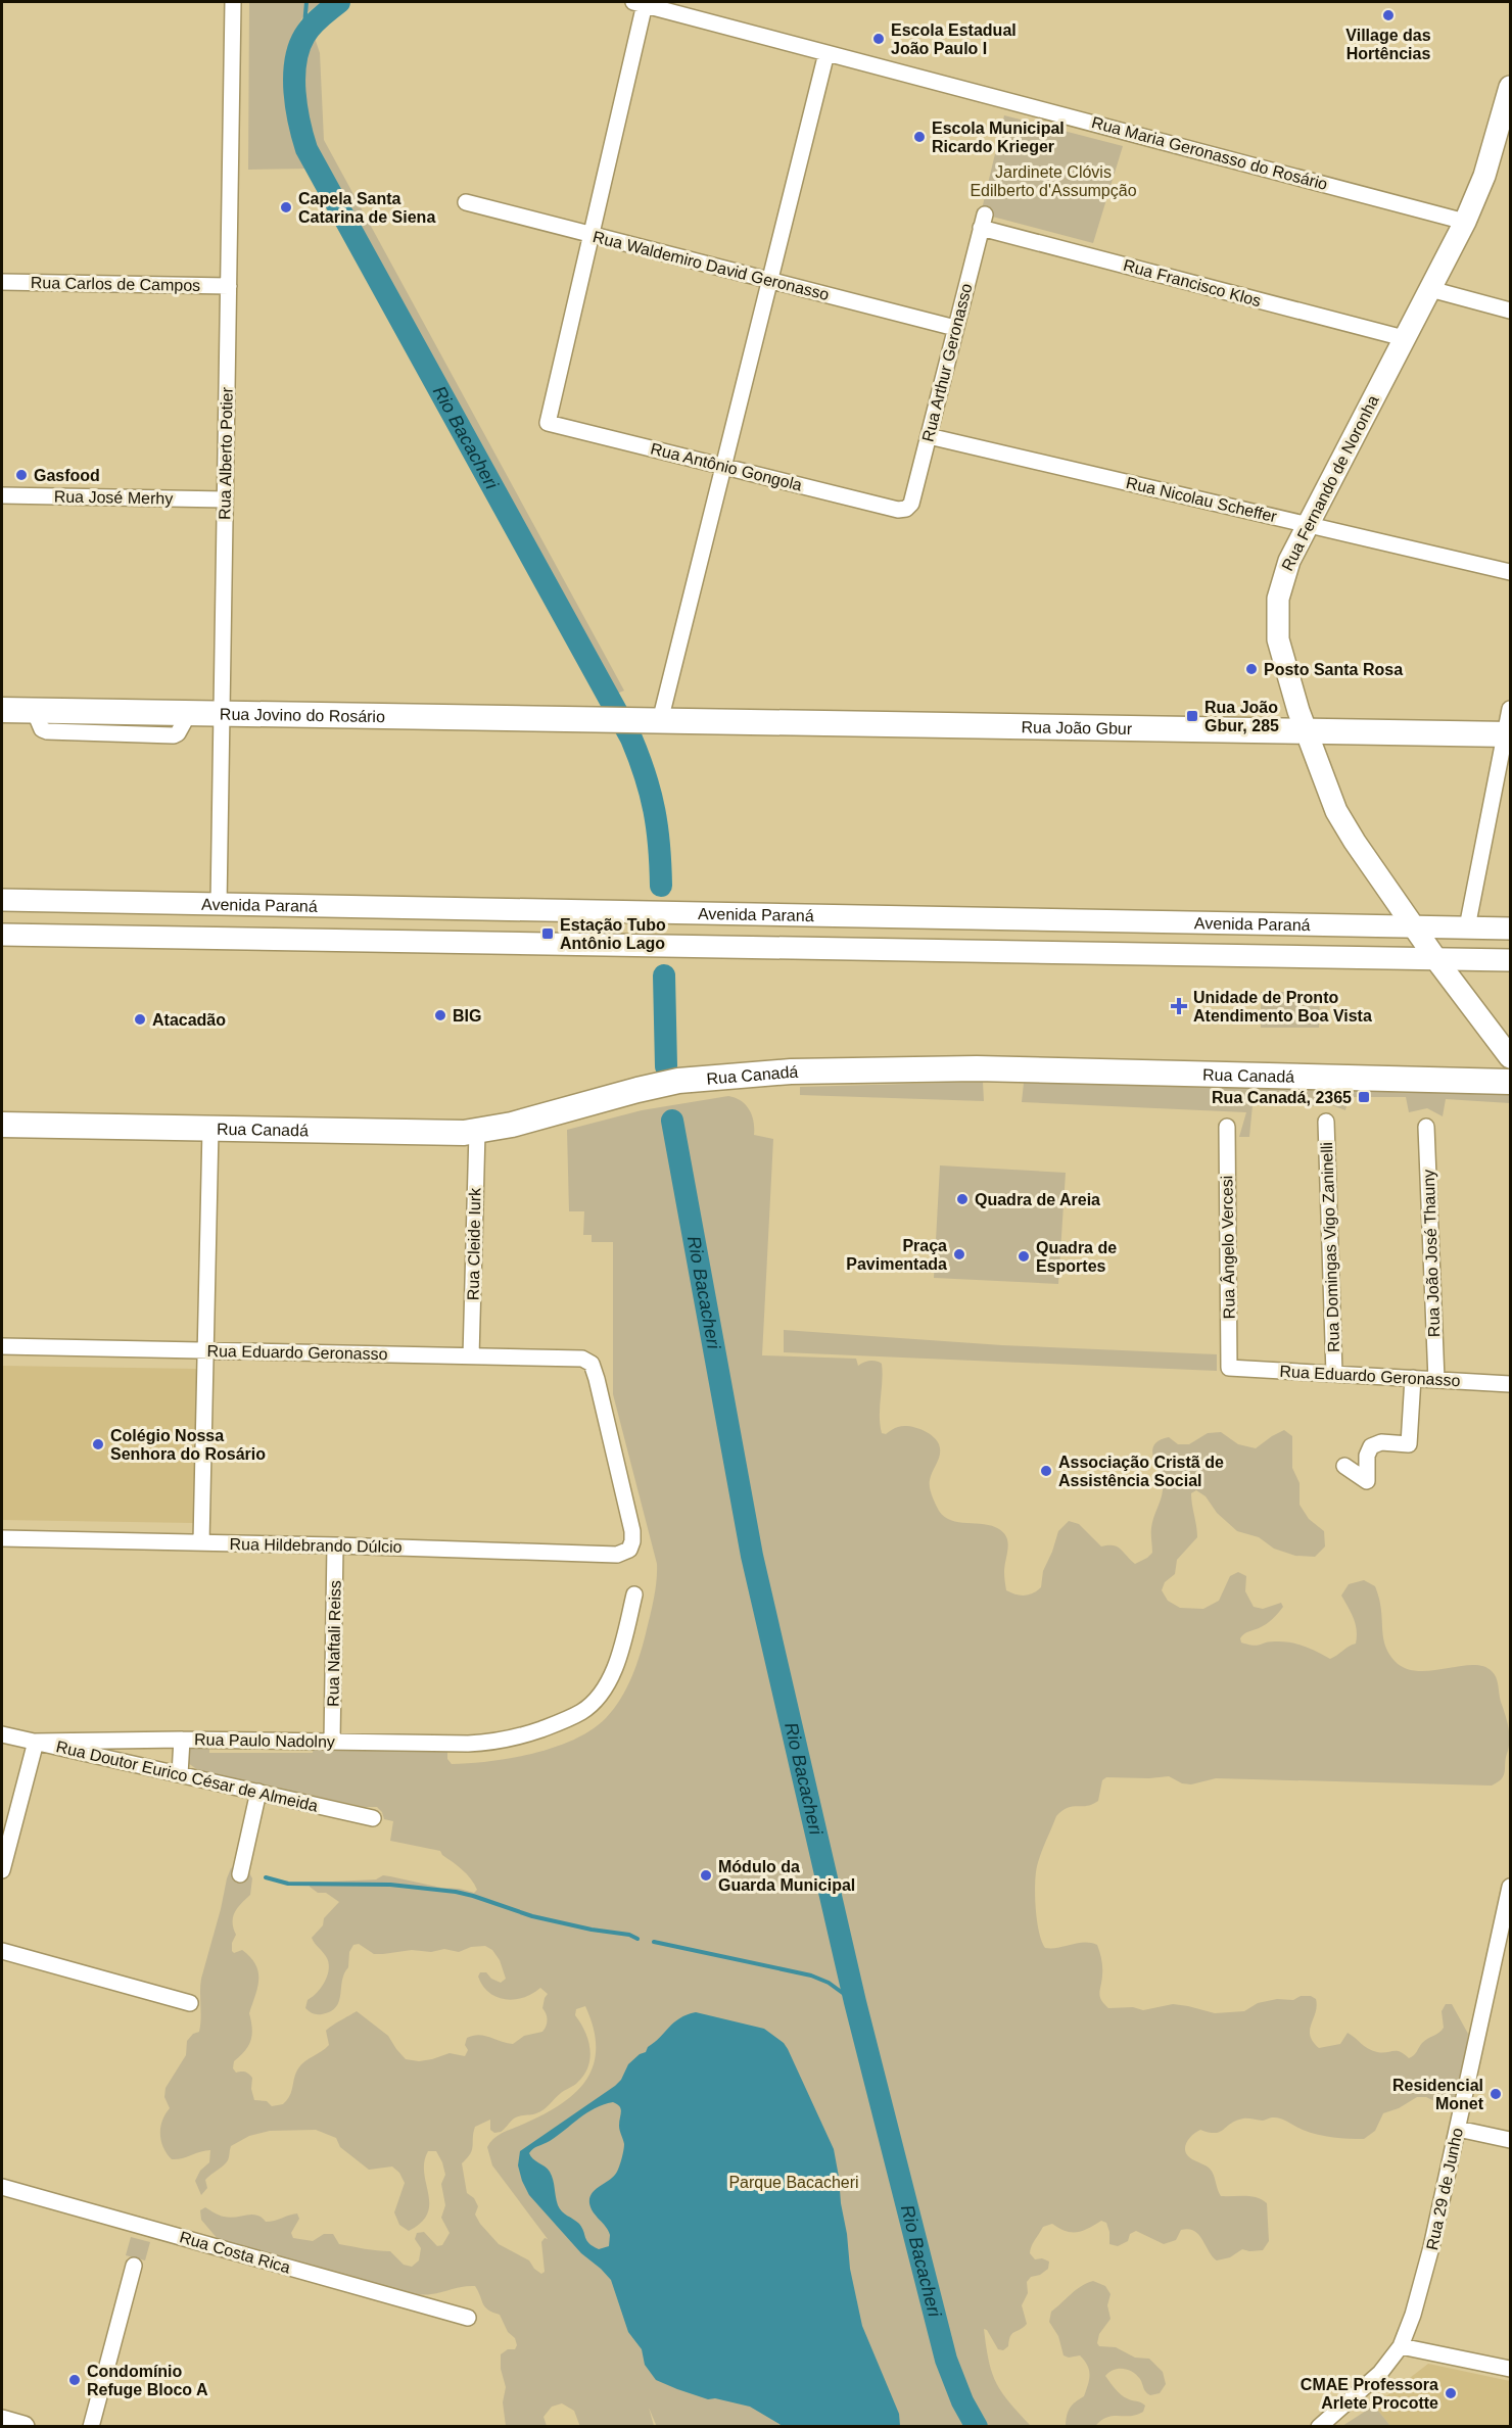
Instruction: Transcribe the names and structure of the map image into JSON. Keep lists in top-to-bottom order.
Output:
{
  "streets": {
    "main road": ["Rua Jovino do Rosário", "Rua João Gbur", "Rua Canadá"],
    "street": [
      "Rua Maria Geronasso do Rosário",
      "Rua Waldemiro David Geronasso",
      "Rua Francisco Klos",
      "Rua Carlos de Campos",
      "Rua Arthur Geronasso",
      "Rua Alberto Potier",
      "Rua Antônio Gongola",
      "Rua Fernando de Noronha",
      "Rua José Merhy",
      "Rua Nicolau Scheffer",
      "Avenida Paraná",
      "Rua Cleide Iurk",
      "Rua Ângelo Vercesi",
      "Rua Domingas Vigo Zaninelli",
      "Rua João José Thauny",
      "Rua Eduardo Geronasso",
      "Rua Hildebrando Dúlcio",
      "Rua Naftali Reiss",
      "Rua Paulo Nadolny",
      "Rua Doutor Eurico César de Almeida",
      "Rua 29 de Junho",
      "Rua Costa Rica"
    ]
  },
  "crossings": [
    ["Rua Maria Geronasso do Rosário", "Rua Fernando de Noronha"],
    ["Rua Waldemiro David Geronasso", "Rua Arthur Geronasso"],
    ["Rua Waldemiro David Geronasso", "Rua Antônio Gongola"],
    ["Rua Francisco Klos", "Rua Arthur Geronasso"],
    ["Rua Francisco Klos", "Rua Fernando de Noronha"],
    ["Rua Carlos de Campos", "Rua Alberto Potier"],
    ["Rua Arthur Geronasso", "Rua Antônio Gongola"],
    ["Rua Arthur Geronasso", "Rua Nicolau Scheffer"],
    ["Rua Alberto Potier", "Rua José Merhy"],
    ["Rua Alberto Potier", "Rua Jovino do Rosário"],
    ["Rua Alberto Potier", "Avenida Paraná"],
    ["Rua Fernando de Noronha", "Rua Nicolau Scheffer"],
    ["Rua Fernando de Noronha", "Rua João Gbur"],
    ["Rua Fernando de Noronha", "Avenida Paraná"],
    ["Rua Jovino do Rosário", "Rua João Gbur"],
    ["Rua Canadá", "Rua Cleide Iurk"],
    ["Rua Cleide Iurk", "Rua Eduardo Geronasso"],
    ["Rua Ângelo Vercesi", "Rua Eduardo Geronasso"],
    ["Rua Domingas Vigo Zaninelli", "Rua Eduardo Geronasso"],
    ["Rua João José Thauny", "Rua Eduardo Geronasso"],
    ["Rua Eduardo Geronasso", "Rua Hildebrando Dúlcio"],
    ["Rua Hildebrando Dúlcio", "Rua Naftali Reiss"],
    ["Rua Naftali Reiss", "Rua Paulo Nadolny"],
    ["Rua Paulo Nadolny", "Rua Doutor Eurico César de Almeida"]
  ],
  "water": ["Rio Bacacheri"],
  "parks": ["Jardinete Clóvis Edilberto d'Assumpção", "Parque Bacacheri"],
  "places": {
    "other": [
      "Village das Hortências",
      "Escola Estadual João Paulo I",
      "Escola Municipal Ricardo Krieger",
      "Capela Santa Catarina de Siena",
      "Gasfood",
      "Posto Santa Rosa",
      "BIG",
      "Atacadão",
      "Quadra de Areia",
      "Praça Pavimentada",
      "Quadra de Esportes",
      "Colégio Nossa Senhora do Rosário",
      "Associação Cristã de Assistência Social",
      "Módulo da Guarda Municipal",
      "Residencial Monet",
      "Condomínio Refuge Bloco A",
      "CMAE Professora Arlete Procotte"
    ],
    "transit": ["Rua João Gbur, 285", "Estação Tubo Antônio Lago", "Rua Canadá, 2365"],
    "health": ["Unidade de Pronto Atendimento Boa Vista"]
  }
}
